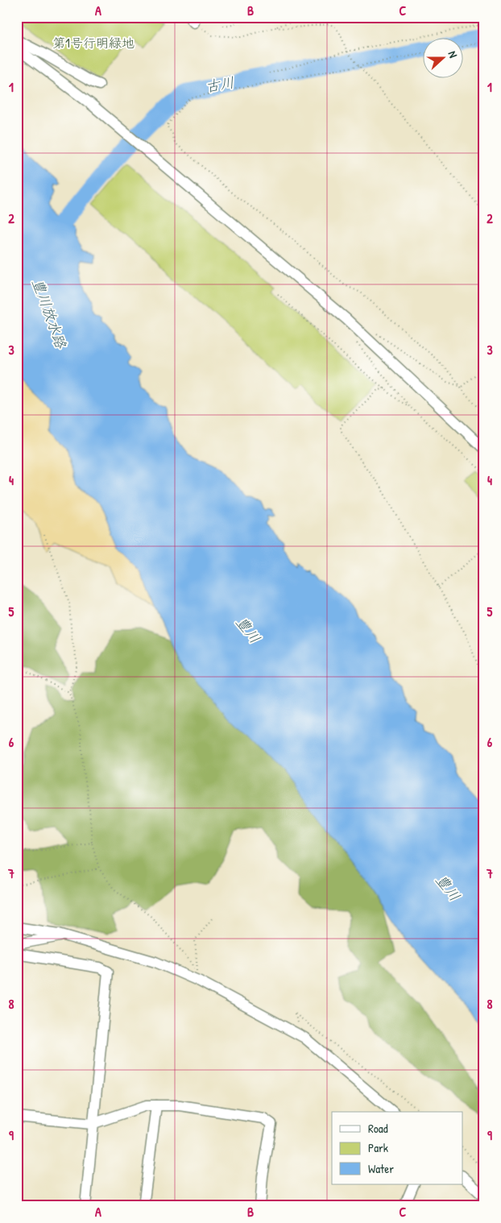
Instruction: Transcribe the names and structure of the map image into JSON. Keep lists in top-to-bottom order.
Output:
{
  "water": ["古川", "豊川放水路", "豊川"],
  "parks": ["第1号行明緑地"],
  "legend": ["Road", "Park", "Water"],
  "north": "right",
  "grid": {
    "columns": ["A", "B", "C"],
    "rows": [
      "1",
      "2",
      "3",
      "4",
      "5",
      "6",
      "7",
      "8",
      "9"
    ]
  }
}
